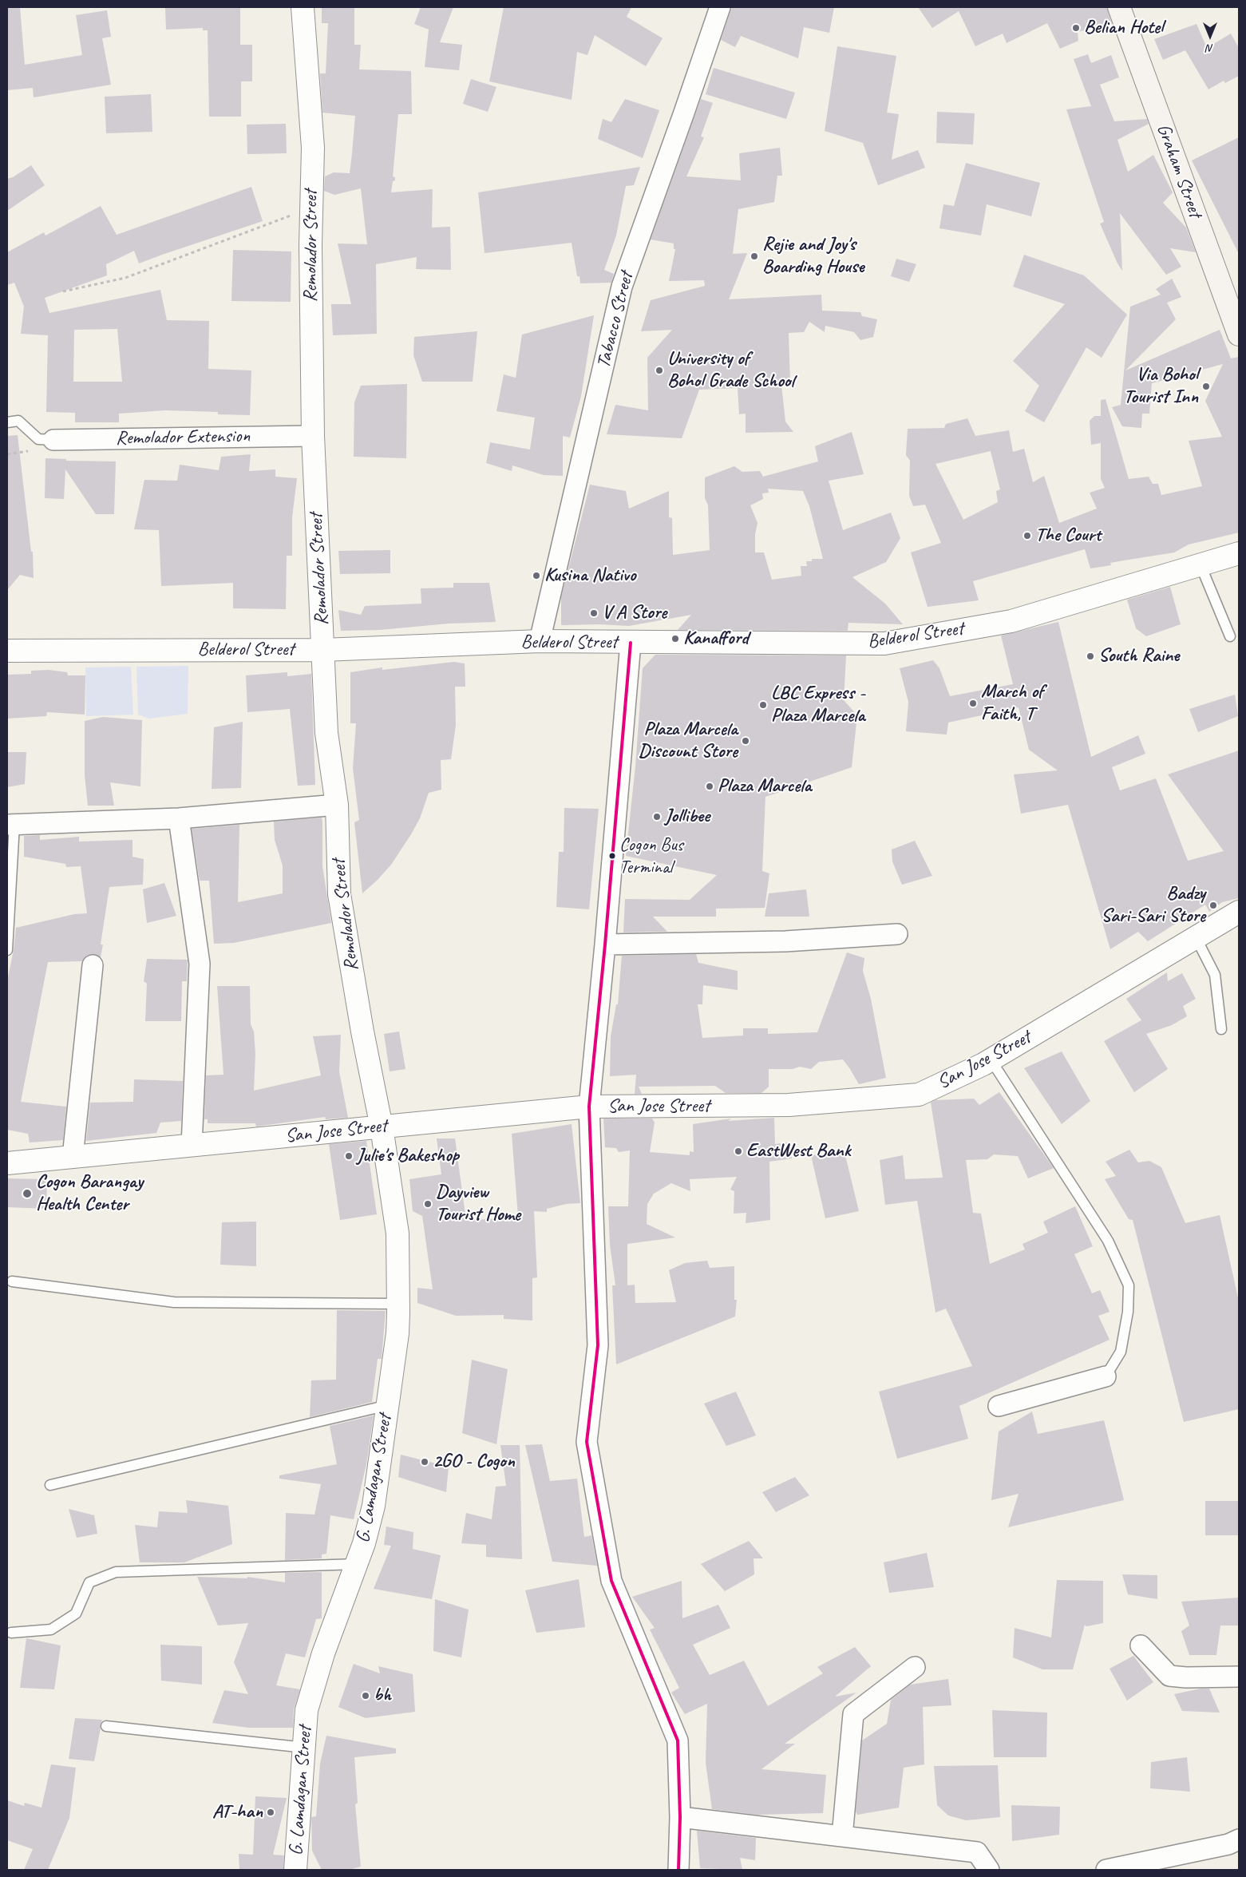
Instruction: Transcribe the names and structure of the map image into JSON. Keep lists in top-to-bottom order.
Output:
{
  "streets": {
    "main road": ["Graham Street"],
    "street": [
      "Remolador Street",
      "Tabacco Street",
      "Remolador Extension",
      "Belderol Street",
      "San Jose Street",
      "G. Lamdagan Street"
    ]
  },
  "crossings": [
    ["Remolador Street", "Remolador Extension"],
    ["Remolador Street", "Belderol Street"],
    ["Remolador Street", "San Jose Street"],
    ["Remolador Street", "G. Lamdagan Street"],
    ["Tabacco Street", "Belderol Street"],
    ["San Jose Street", "G. Lamdagan Street"]
  ],
  "places": [
    "Belian Hotel",
    "Rejie and Joy's Boarding House",
    "University of Bohol Grade School",
    "Via Bohol Tourist Inn",
    "The Court",
    "Kusina Nativo",
    "V A Store",
    "Kanafford",
    "South Raine",
    "March of Faith, T",
    "LBC Express - Plaza Marcela",
    "Plaza Marcela Discount Store",
    "Plaza Marcela",
    "Jollibee",
    "Cogon Bus Terminal",
    "Badzy Sari-Sari Store",
    "EastWest Bank",
    "Julie's Bakeshop",
    "Cogon Barangay Health Center",
    "Dayview Tourist Home",
    "2GO - Cogon",
    "bh",
    "AT-han"
  ],
  "north": "bottom"
}
